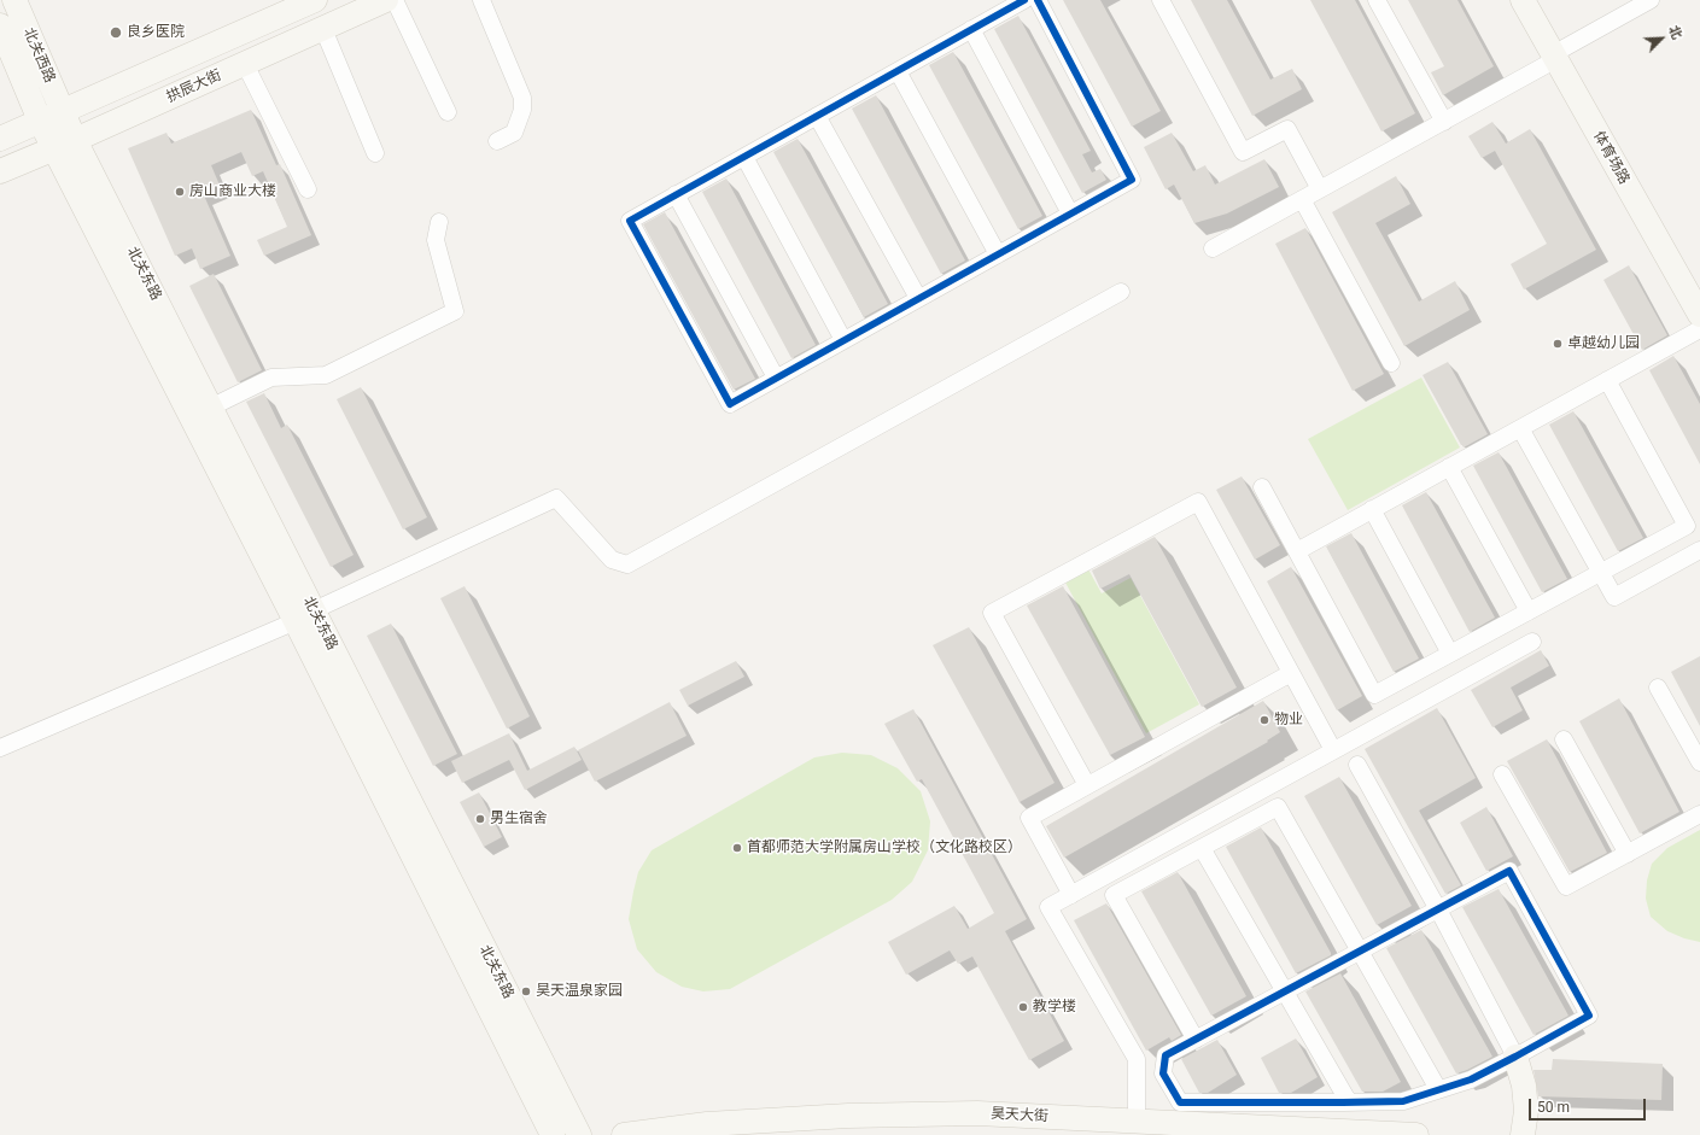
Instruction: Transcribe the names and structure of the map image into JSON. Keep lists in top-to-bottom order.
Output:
{
  "streets": {
    "main road": [
      "北关西路",
      "拱辰大街",
      "体育场路",
      "北关东路",
      "昊天大街"
    ]
  },
  "crossings": [
    ["北关西路", "北关东路"],
    ["拱辰大街", "北关东路"]
  ],
  "places": [
    "良乡医院",
    "房山商业大楼",
    "卓越幼儿园",
    "物业",
    "男生宿舍",
    "首都师范大学附属房山学校（文化路校区）",
    "昊天温泉家园",
    "教学楼"
  ],
  "scale_bar": "50 m",
  "north": "top right"
}
